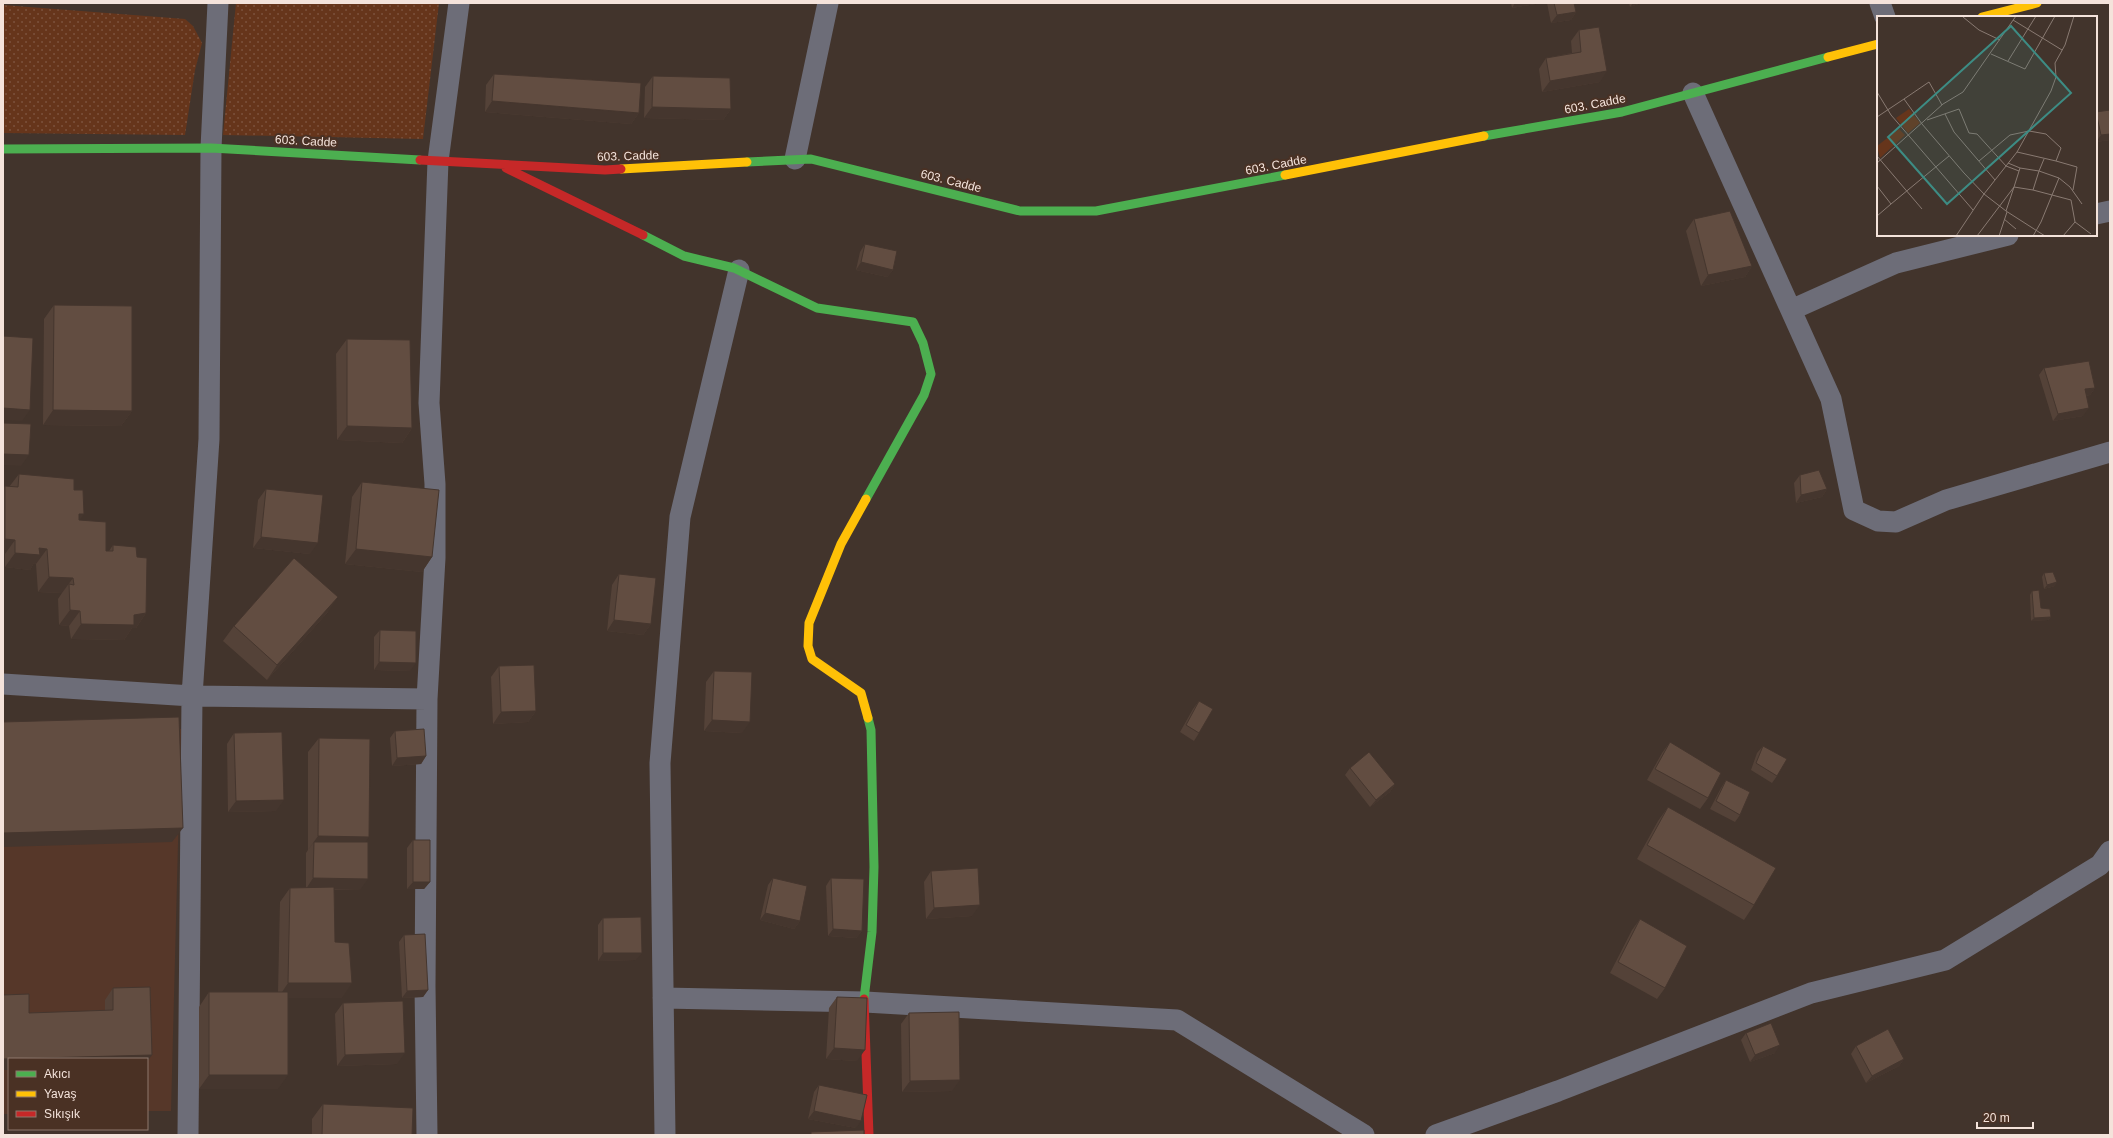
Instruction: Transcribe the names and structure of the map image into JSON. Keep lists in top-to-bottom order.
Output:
{
  "streets": {
    "street": ["603. Cadde"]
  },
  "legend": ["Akıcı", "Yavaş", "Sıkışık"],
  "scale_bar": "20 m"
}
